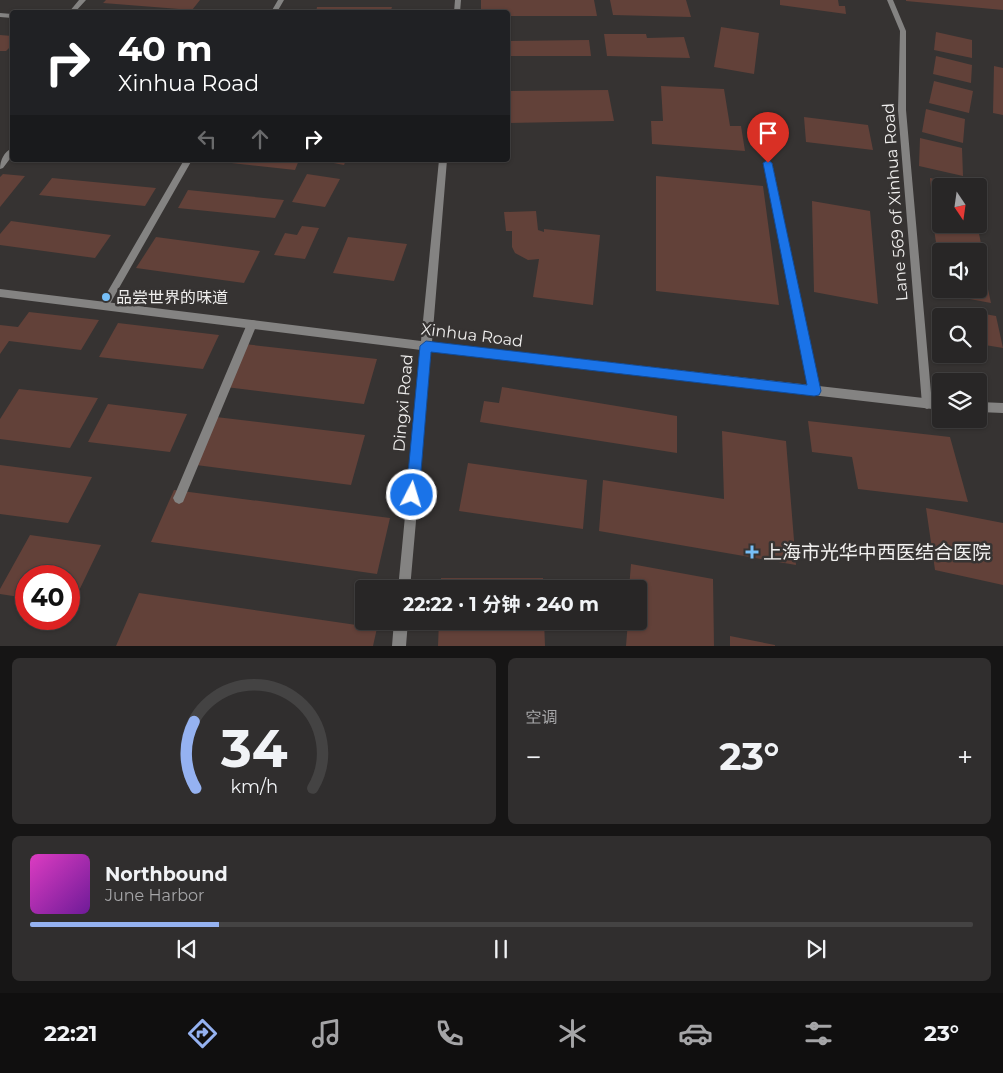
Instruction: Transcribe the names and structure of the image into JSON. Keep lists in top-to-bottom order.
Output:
{
  "streets": {
    "street": ["Lane 569 of Xinhua Road", "Xinhua Road", "Dingxi Road"]
  },
  "crossings": [
    ["Lane 569 of Xinhua Road", "Xinhua Road"],
    ["Xinhua Road", "Dingxi Road"]
  ],
  "places": {
    "other": ["品尝世界的味道"],
    "health": ["上海市光华中西医结合医院"]
  },
  "north": "bottom",
  "page": {
    "turn": ["40 m", "Xinhua Road"],
    "limit": "40",
    "trip": "22:22 · 1 分钟 · 240 m",
    "tile": "空调",
    "heat": ["−", "23°", "+"],
    "song": ["Northbound", "June Harbor"],
    "tabs": ["22:21", "23°"],
    "gauge": ["34", "km/h"]
  }
}
